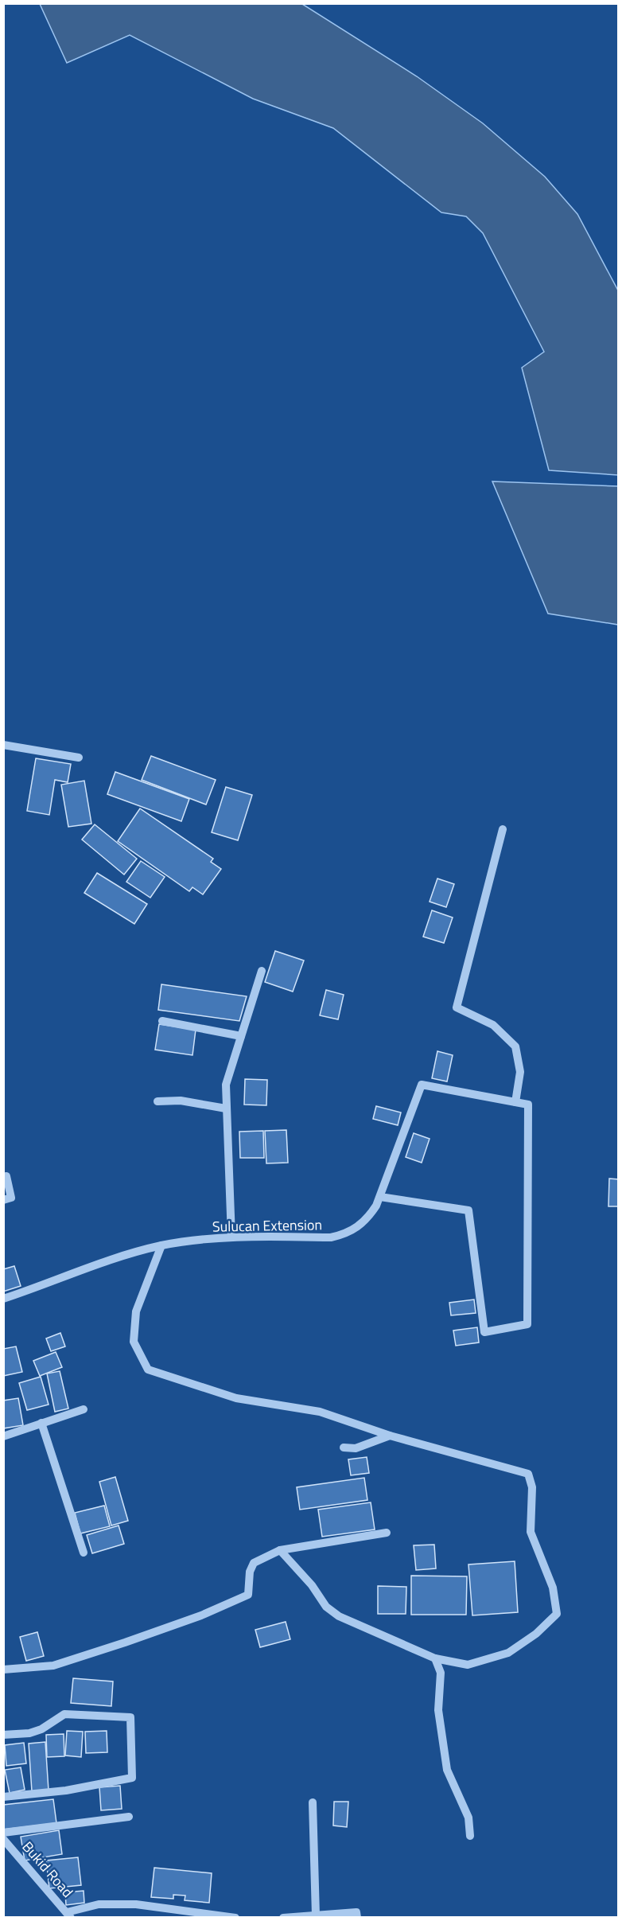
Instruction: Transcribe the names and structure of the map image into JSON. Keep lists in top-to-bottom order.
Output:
{
  "streets": {
    "street": ["Sulucan Extension", "Bukid Road"]
  }
}
